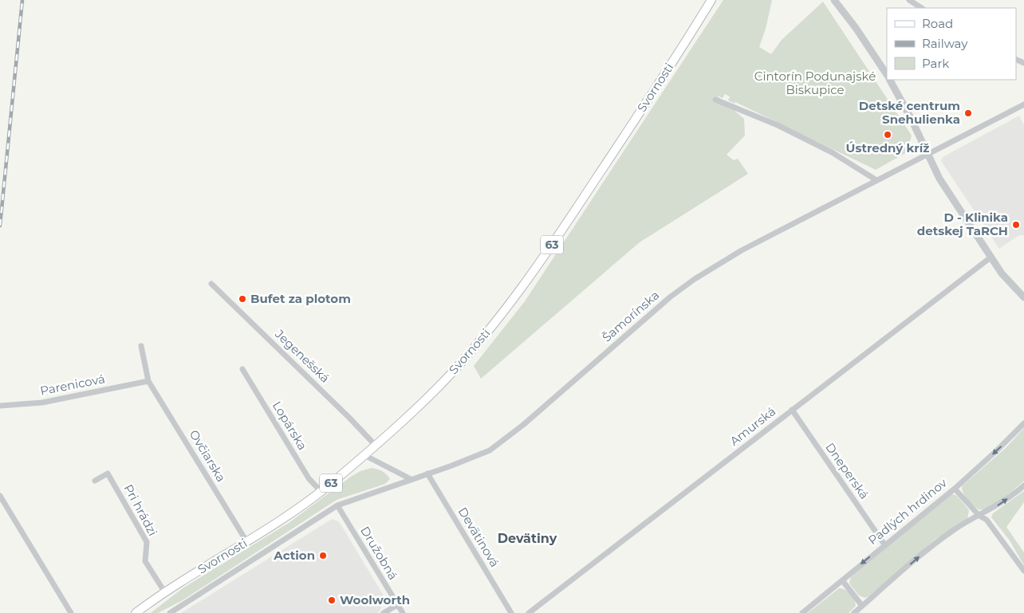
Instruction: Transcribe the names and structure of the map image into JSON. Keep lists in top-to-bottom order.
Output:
{
  "streets": {
    "main road": ["Svornosti", "63"],
    "street": [
      "Šamorínska",
      "Jegenešská",
      "Parenicová",
      "Lopárska",
      "Amurská",
      "Ovčiarska",
      "Dneperská",
      "Pri hrádzi",
      "Padlých hrdinov",
      "Devätinová",
      "Družobná"
    ]
  },
  "crossings": [
    ["Svornosti", "Jegenešská"],
    ["Svornosti", "Lopárska"],
    ["Svornosti", "Ovčiarska"],
    ["Svornosti", "Pri hrádzi"],
    ["Šamorínska", "Devätinová"],
    ["Šamorínska", "Družobná"],
    ["Parenicová", "Ovčiarska"],
    ["Amurská", "Dneperská"],
    ["Dneperská", "Padlých hrdinov"]
  ],
  "districts": ["Devätiny"],
  "parks": ["Cintorín Podunajské Biskupice"],
  "places": [
    "Detské centrum Snehulienka",
    "Ústredný kríž",
    "D - Klinika detskej TaRCH",
    "Bufet za plotom",
    "Action",
    "Woolworth"
  ],
  "legend": ["Road", "Railway", "Park"]
}
